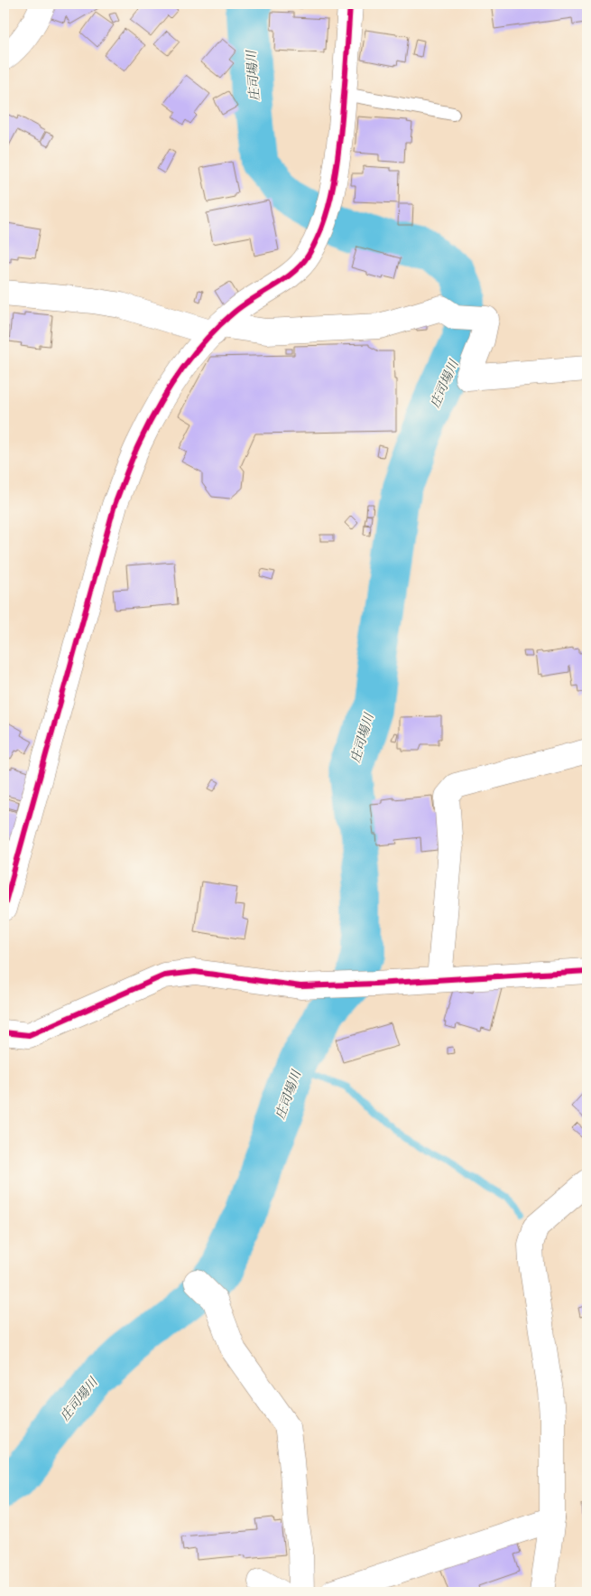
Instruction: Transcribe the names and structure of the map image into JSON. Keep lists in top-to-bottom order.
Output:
{
  "water": ["庄司場川"]
}
